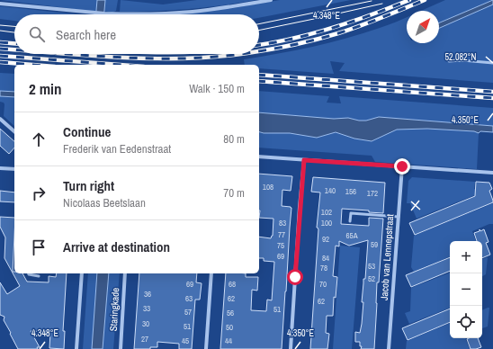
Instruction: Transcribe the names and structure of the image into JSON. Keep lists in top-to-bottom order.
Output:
{
  "streets": {
    "street": ["Jacob van Lennepstraat", "Staringkade"]
  },
  "house_numbers": [
    "108",
    "140",
    "156",
    "172",
    "102",
    "83",
    "100",
    "77",
    "65A",
    "92",
    "59",
    "75",
    "69",
    "84",
    "53",
    "78",
    "52",
    "69",
    "68",
    "70",
    "36",
    "63",
    "62",
    "62",
    "33",
    "51",
    "57",
    "56",
    "30",
    "51",
    "50",
    "27",
    "45",
    "44"
  ],
  "north": "top right",
  "page": {
    "search": "Search here",
    "heading": ["2 min", "Walk · 150 m"],
    "list": [
      ["Continue", "Frederik van Eedenstraat", "80 m"],
      ["Turn right", "Nicolaas Beetslaan", "70 m"],
      "Arrive at destination"
    ],
    "map_buttons": ["+", "−"]
  },
  "coordinates": ["4.348°E", "52.082°N", "4.350°E"]
}
